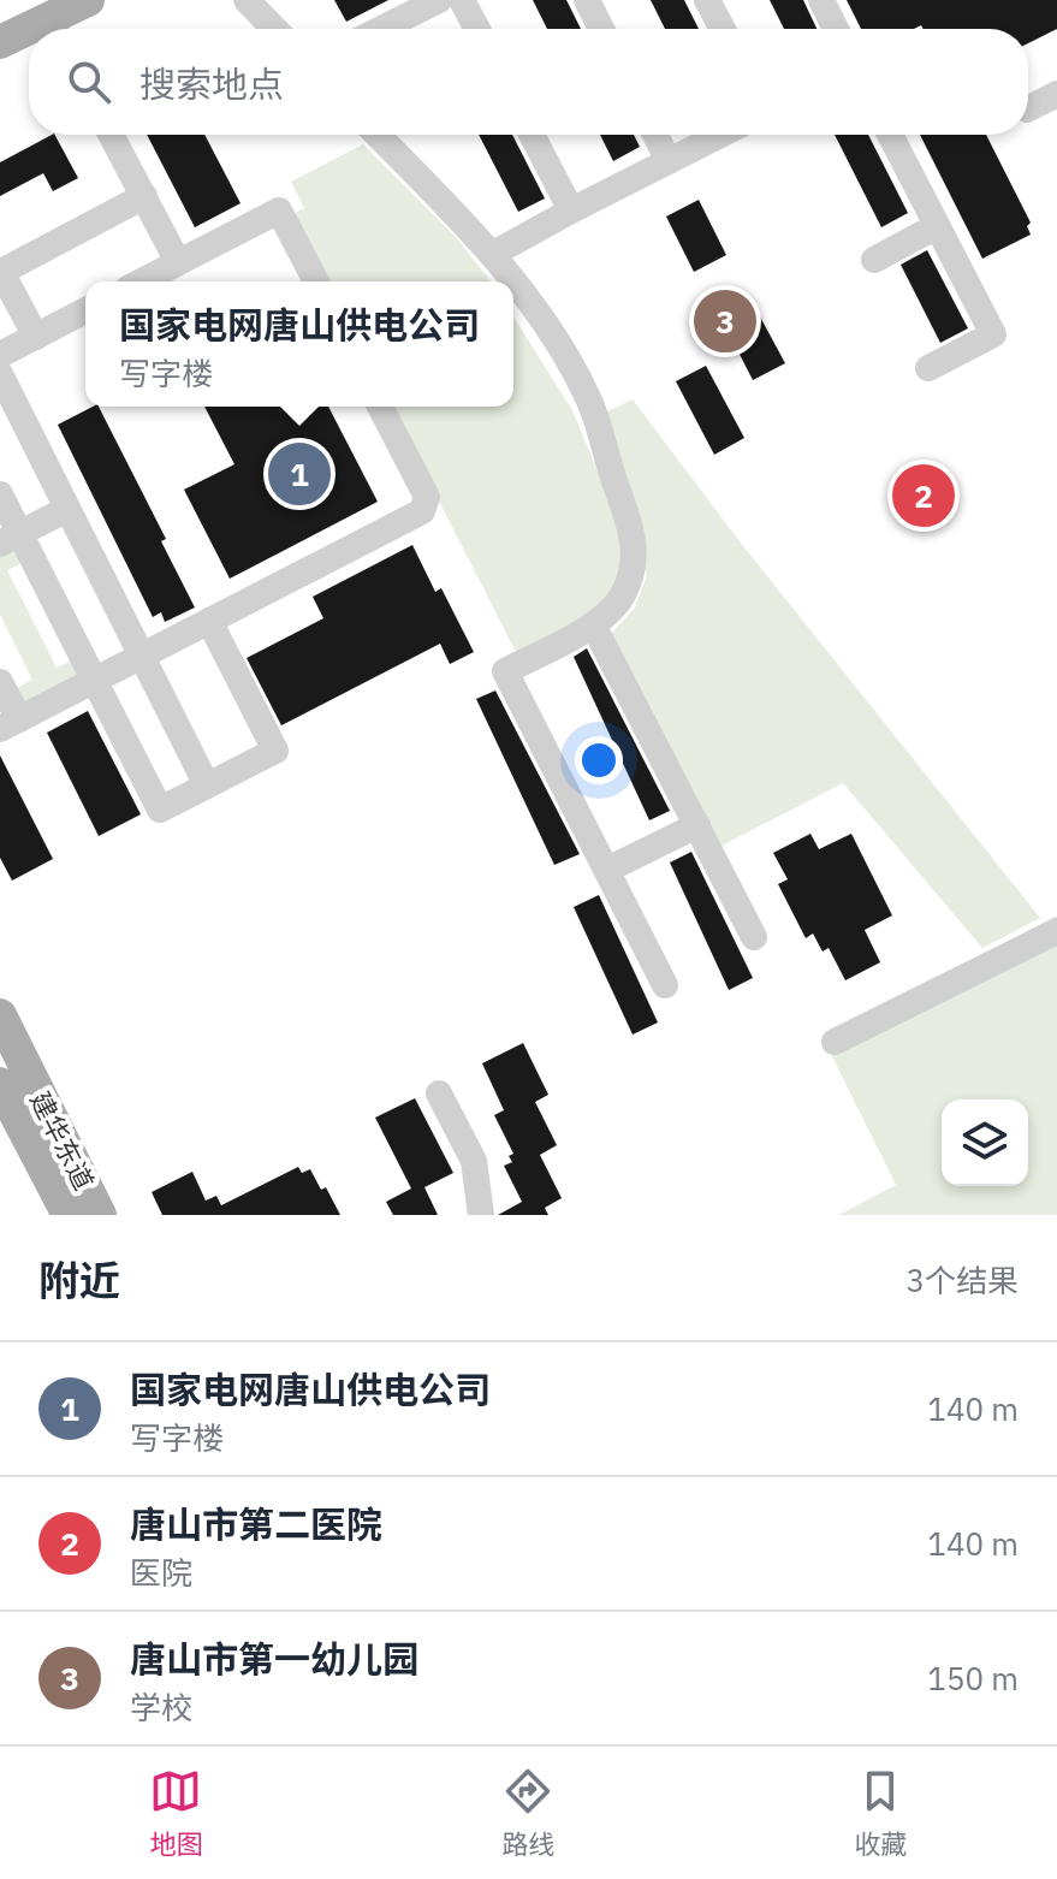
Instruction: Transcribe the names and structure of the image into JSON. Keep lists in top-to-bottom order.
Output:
{
  "streets": {
    "main road": ["建华东道"]
  },
  "page": {
    "search": "搜索地点",
    "popup": ["国家电网唐山供电公司", "写字楼"],
    "pins": ["3", "1", "2"],
    "heading": ["附近", "3个结果"],
    "list": [
      {
        "mark": "1",
        "name": "国家电网唐山供电公司",
        "note": "写字楼",
        "value": "140 m"
      },
      {
        "mark": "2",
        "name": "唐山市第二医院",
        "note": "医院",
        "value": "140 m"
      },
      {
        "mark": "3",
        "name": "唐山市第一幼儿园",
        "note": "学校",
        "value": "150 m"
      }
    ],
    "nav": ["地图", "路线", "收藏"]
  }
}
